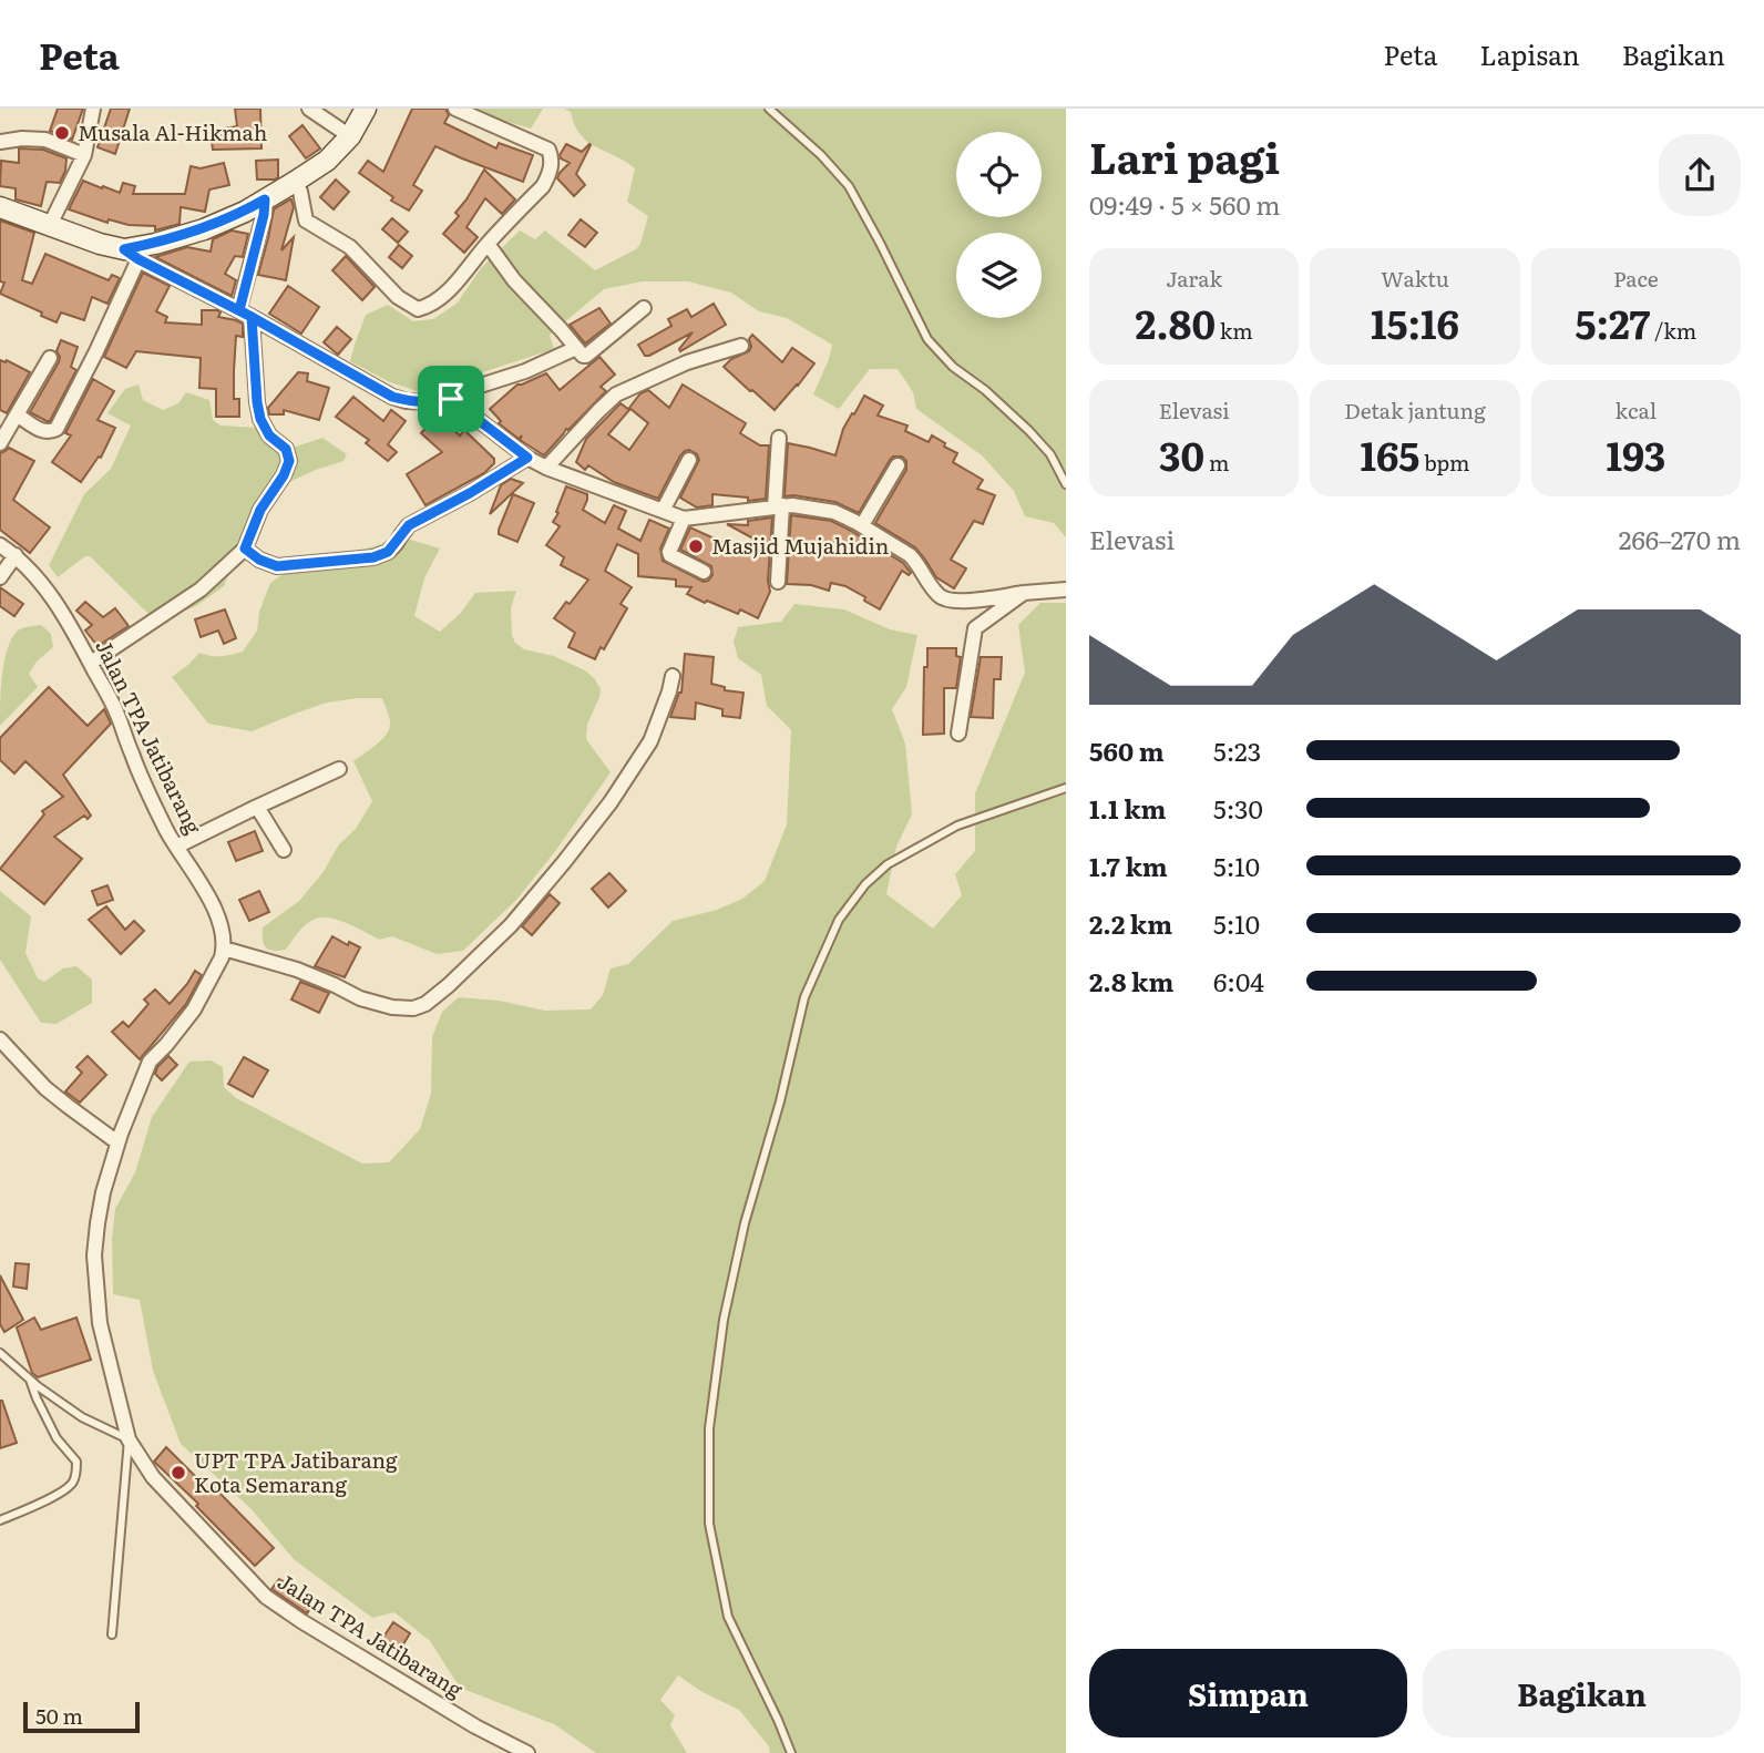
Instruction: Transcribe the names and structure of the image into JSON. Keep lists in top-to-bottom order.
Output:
{
  "streets": {
    "street": ["Jalan TPA Jatibarang"]
  },
  "places": ["Musala Al-Hikmah", "Masjid Mujahidin", "UPT TPA Jatibarang Kota Semarang"],
  "scale_bar": "50 m",
  "page": {
    "header": "Peta",
    "nav": ["Peta", "Lapisan", "Bagikan"],
    "heading": ["Lari pagi", "09:49 · 5 × 560 m"],
    "stats": [
      ["Jarak", "2.80 km"],
      ["Waktu", "15:16"],
      ["Pace", "5:27 /km"],
      ["Elevasi", "30 m"],
      ["Detak jantung", "165 bpm"],
      ["kcal", "193"]
    ],
    "chart": ["Elevasi", "266–270 m"],
    "list": [
      {
        "name": "560 m",
        "note": "5:23"
      },
      {
        "name": "1.1 km",
        "note": "5:30"
      },
      {
        "name": "1.7 km",
        "note": "5:10"
      },
      {
        "name": "2.2 km",
        "note": "5:10"
      },
      {
        "name": "2.8 km",
        "note": "6:04"
      }
    ],
    "buttons": ["Simpan", "Bagikan"],
    "scale": "50 m"
  }
}
